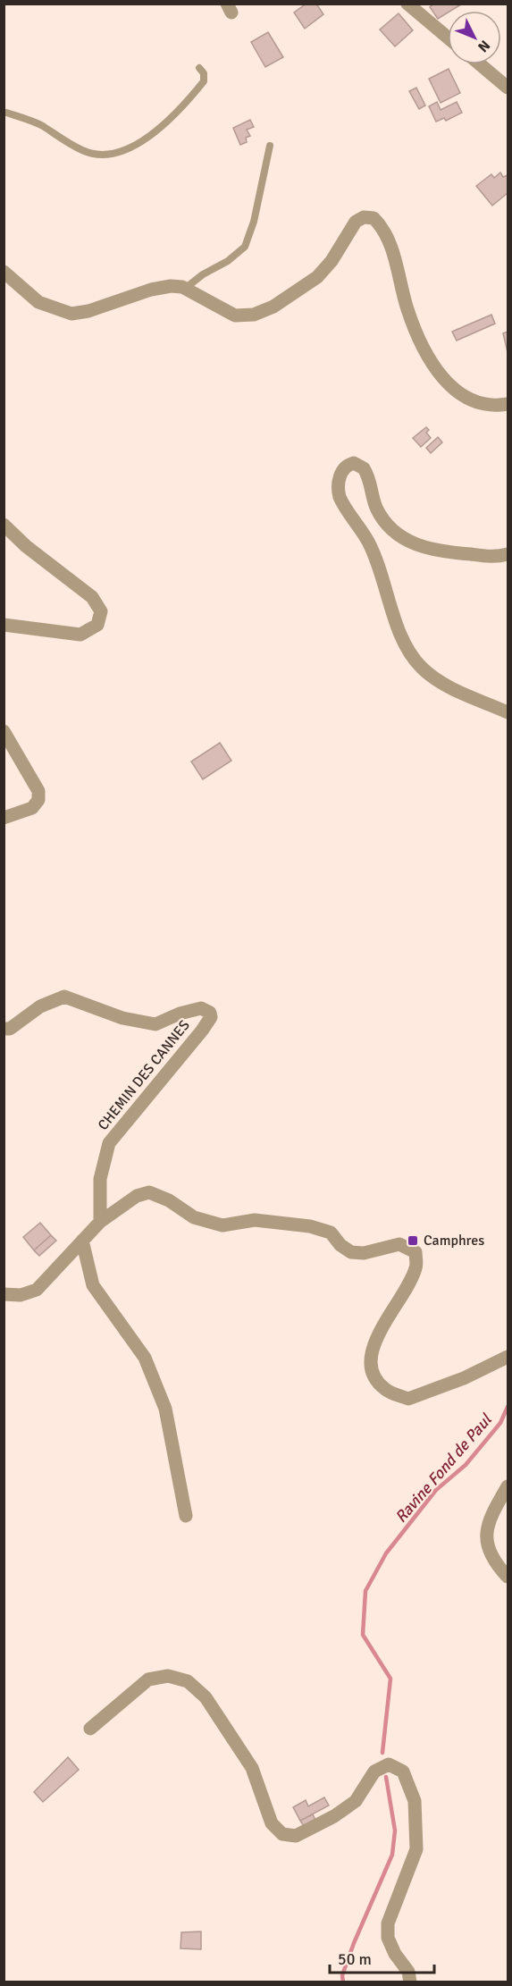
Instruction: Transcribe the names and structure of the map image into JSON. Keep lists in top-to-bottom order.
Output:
{
  "streets": {
    "street": ["CHEMIN DES CANNES"]
  },
  "water": ["Ravine Fond de Paul"],
  "places": {
    "transit": ["Camphres"]
  },
  "scale_bar": "50 m",
  "north": "bottom right"
}
